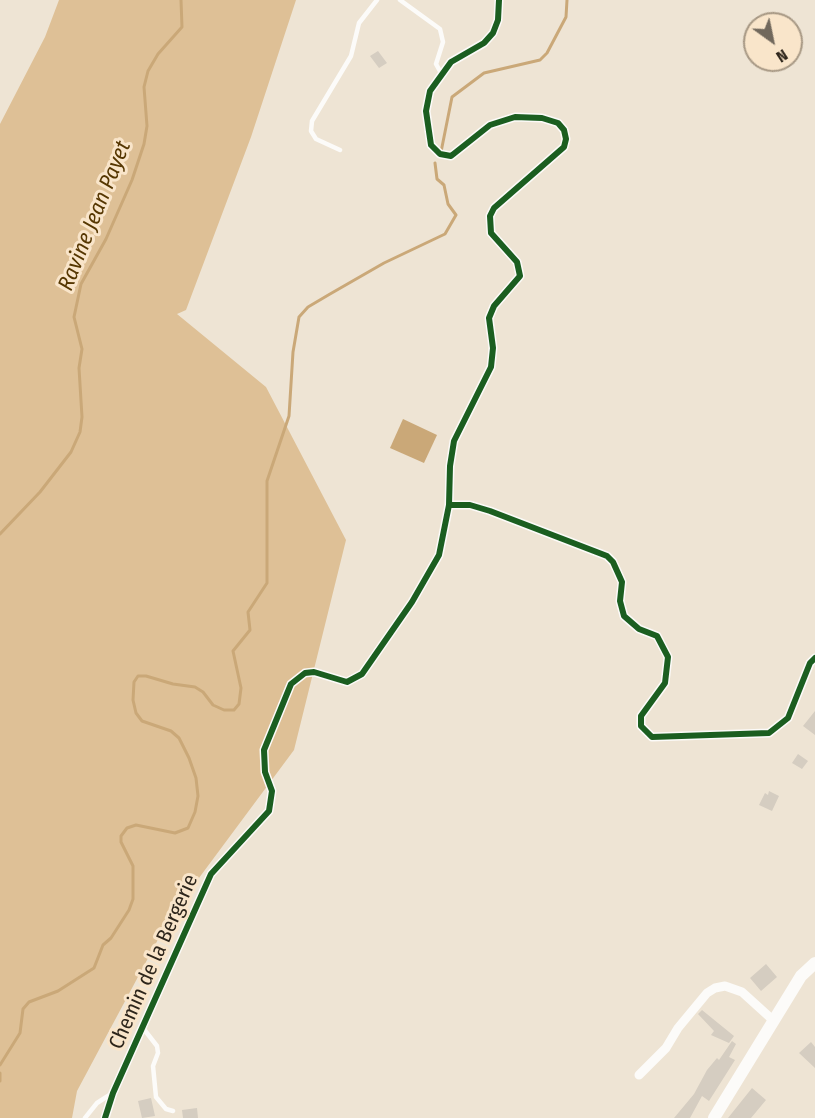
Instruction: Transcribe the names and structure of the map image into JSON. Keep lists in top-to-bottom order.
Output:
{
  "streets": {
    "street": ["Chemin de la Bergerie"]
  },
  "water": ["Ravine Jean Payet"],
  "north": "bottom right"
}
